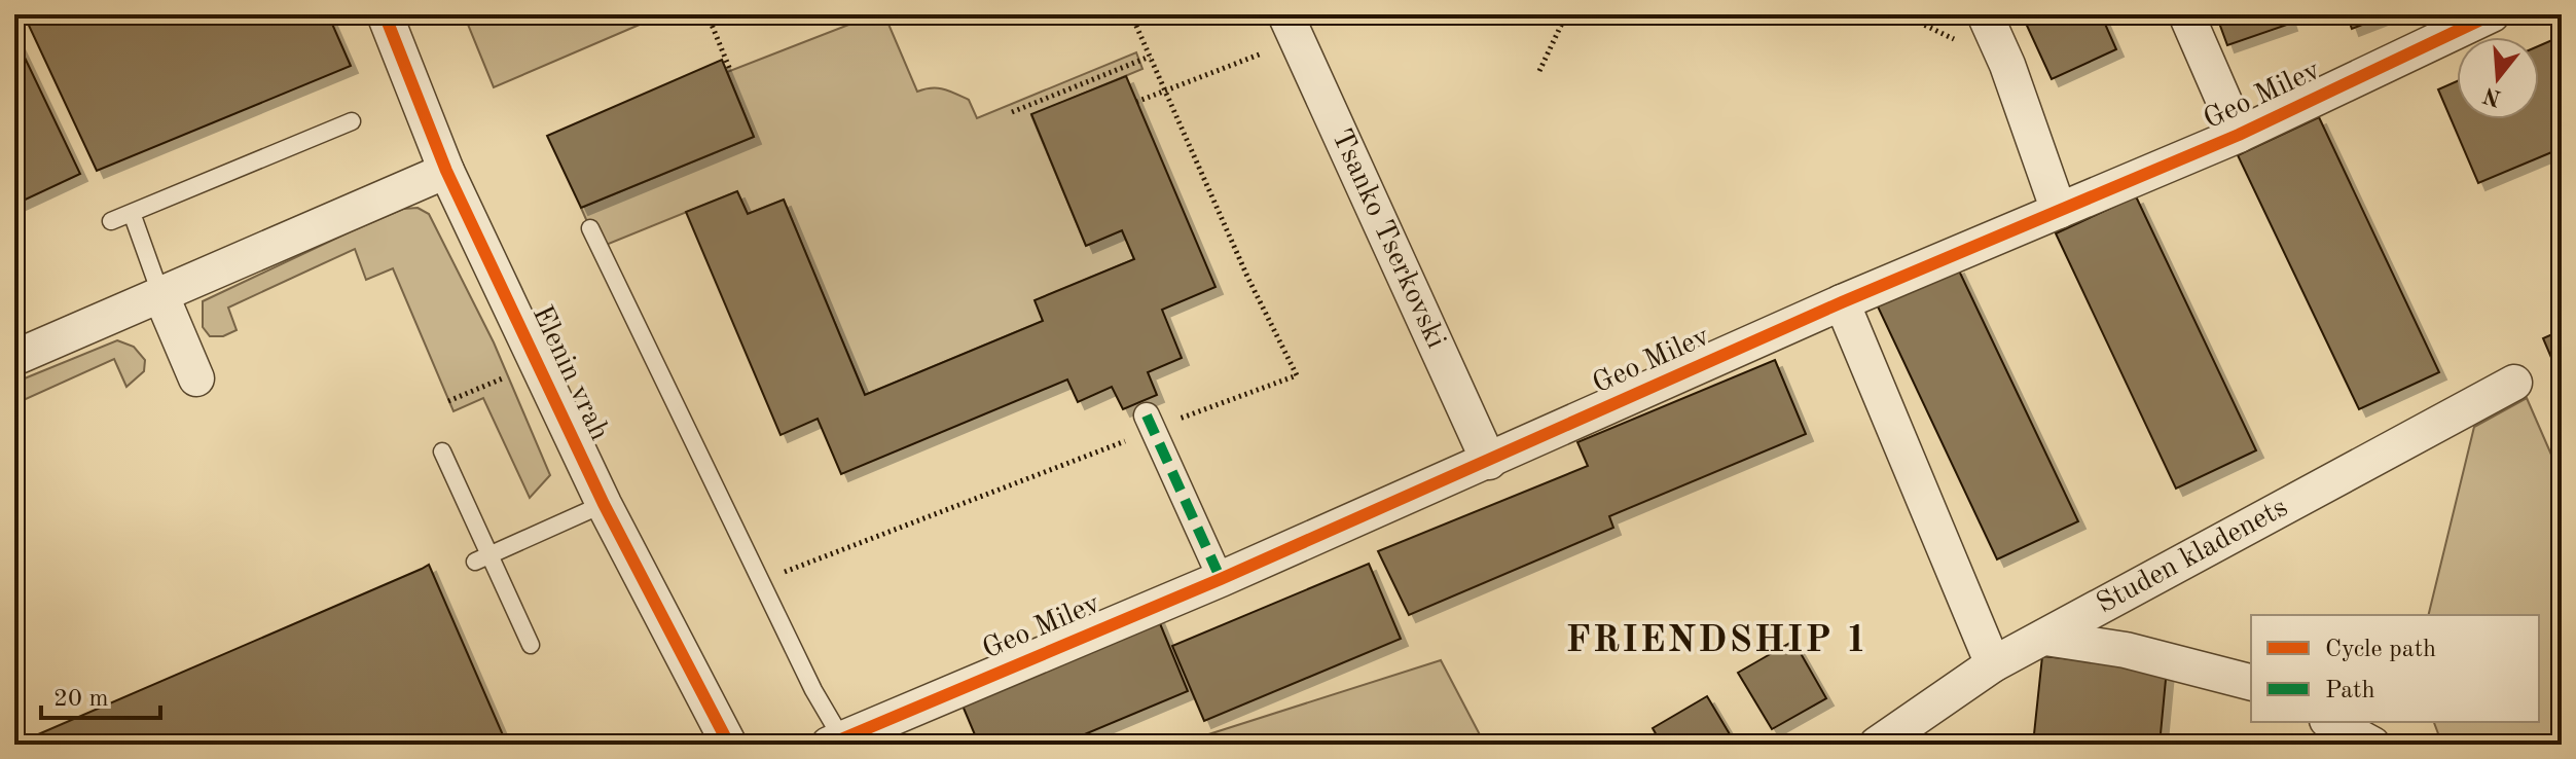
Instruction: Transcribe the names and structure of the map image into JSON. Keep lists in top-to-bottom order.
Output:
{
  "streets": {
    "street": [
      "Geo Milev",
      "Tsanko Tserkovski",
      "Elenin vrah",
      "Studen kladenets"
    ]
  },
  "crossings": [
    ["Geo Milev", "Tsanko Tserkovski"]
  ],
  "districts": ["FRIENDSHIP 1"],
  "legend": ["Cycle path", "Path"],
  "scale_bar": "20 m",
  "north": "bottom"
}
